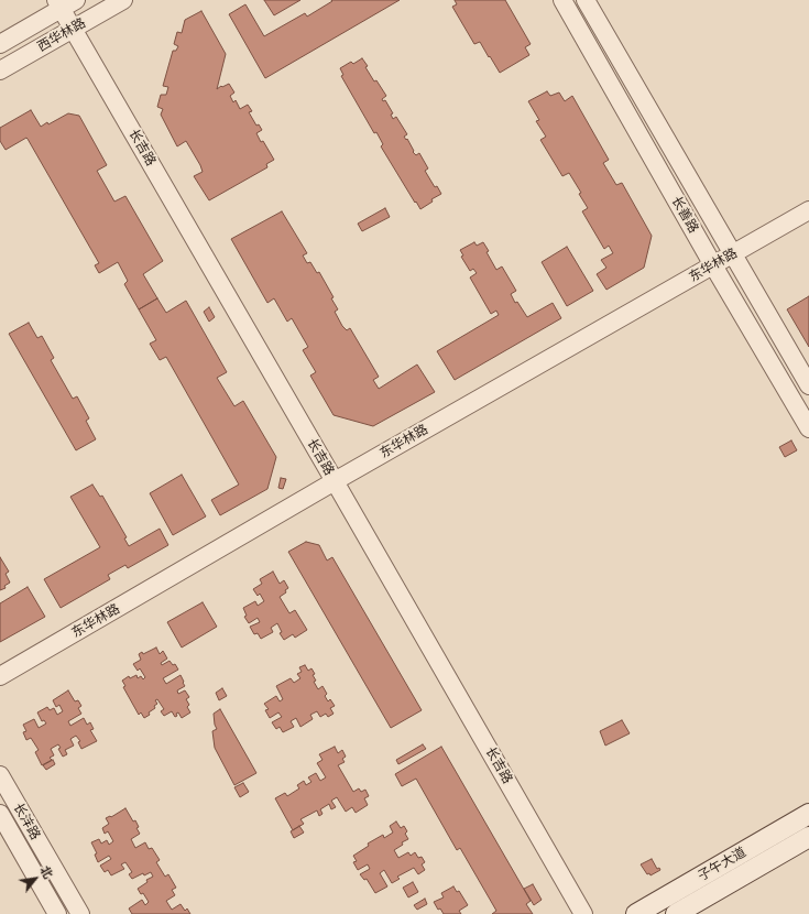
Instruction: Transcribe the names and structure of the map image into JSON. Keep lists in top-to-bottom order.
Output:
{
  "streets": {
    "main road": ["子午大道"],
    "street": [
      "西华林路",
      "长吉路",
      "长善路",
      "东华林路",
      "长沣路"
    ]
  },
  "crossings": [
    ["西华林路", "长吉路"],
    ["长吉路", "东华林路"],
    ["长善路", "东华林路"]
  ],
  "north": "top right"
}
